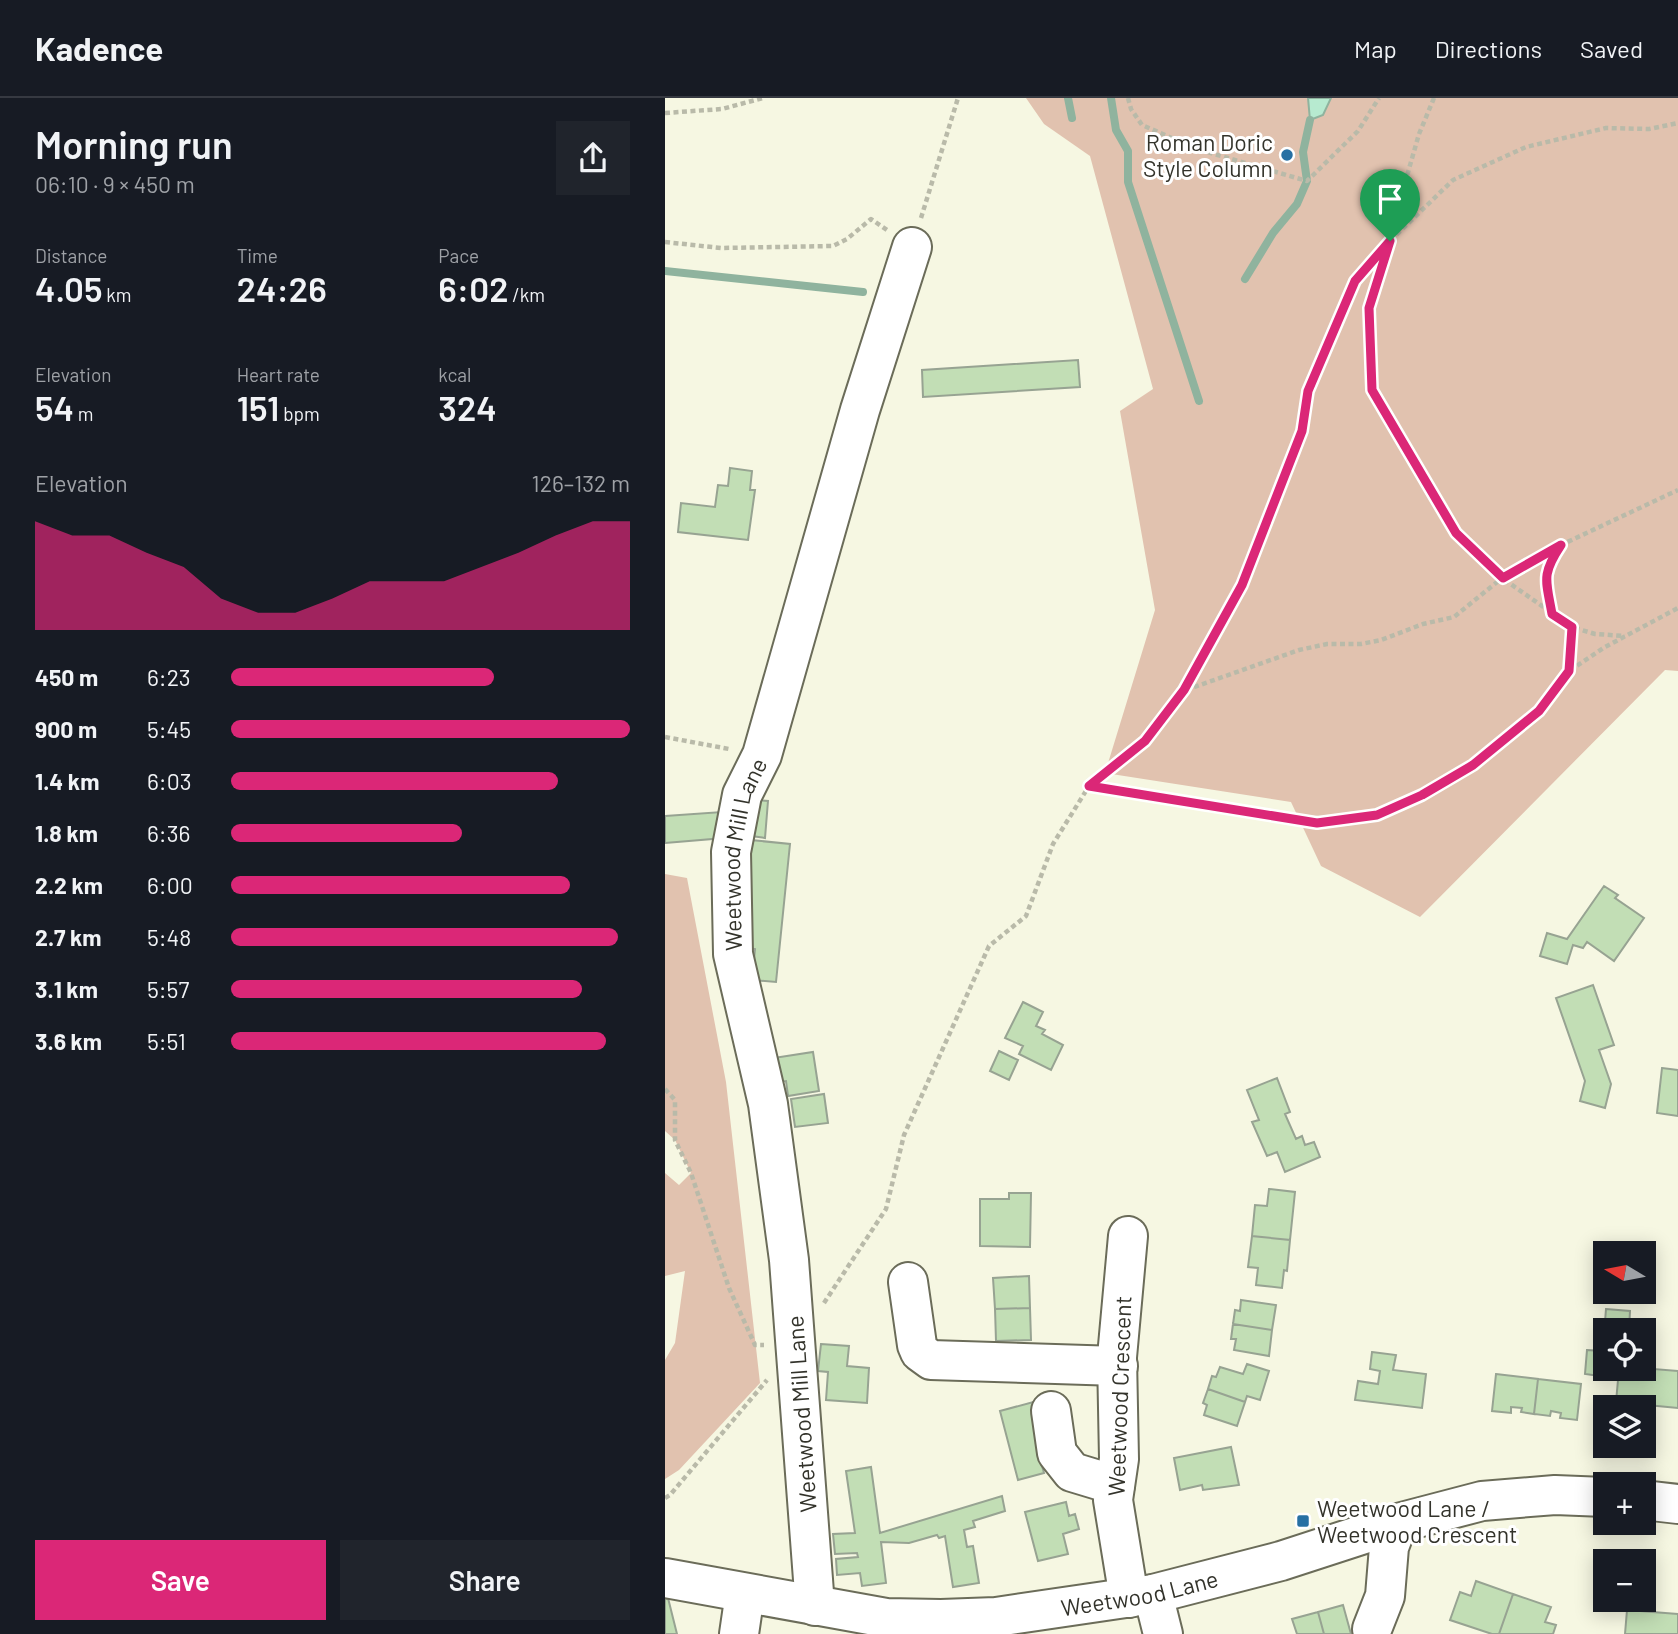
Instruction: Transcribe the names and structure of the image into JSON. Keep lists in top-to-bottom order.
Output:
{
  "streets": {
    "street": ["Weetwood Mill Lane", "Weetwood Crescent", "Weetwood Lane"]
  },
  "crossings": [
    ["Weetwood Mill Lane", "Weetwood Lane"],
    ["Weetwood Crescent", "Weetwood Lane"]
  ],
  "places": {
    "other": ["Roman Doric Style Column"],
    "transit": ["Weetwood Lane / Weetwood Crescent"]
  },
  "north": "left",
  "page": {
    "header": "Kadence",
    "nav": ["Map", "Directions", "Saved"],
    "heading": ["Morning run", "06:10 · 9 × 450 m"],
    "stats": [
      ["Distance", "4.05 km"],
      ["Time", "24:26"],
      ["Pace", "6:02 /km"],
      ["Elevation", "54 m"],
      ["Heart rate", "151 bpm"],
      ["kcal", "324"]
    ],
    "chart": ["Elevation", "126–132 m"],
    "list": [
      {
        "name": "450 m",
        "note": "6:23"
      },
      {
        "name": "900 m",
        "note": "5:45"
      },
      {
        "name": "1.4 km",
        "note": "6:03"
      },
      {
        "name": "1.8 km",
        "note": "6:36"
      },
      {
        "name": "2.2 km",
        "note": "6:00"
      },
      {
        "name": "2.7 km",
        "note": "5:48"
      },
      {
        "name": "3.1 km",
        "note": "5:57"
      },
      {
        "name": "3.6 km",
        "note": "5:51"
      }
    ],
    "map_buttons": ["+", "−"],
    "buttons": ["Save", "Share"]
  }
}
